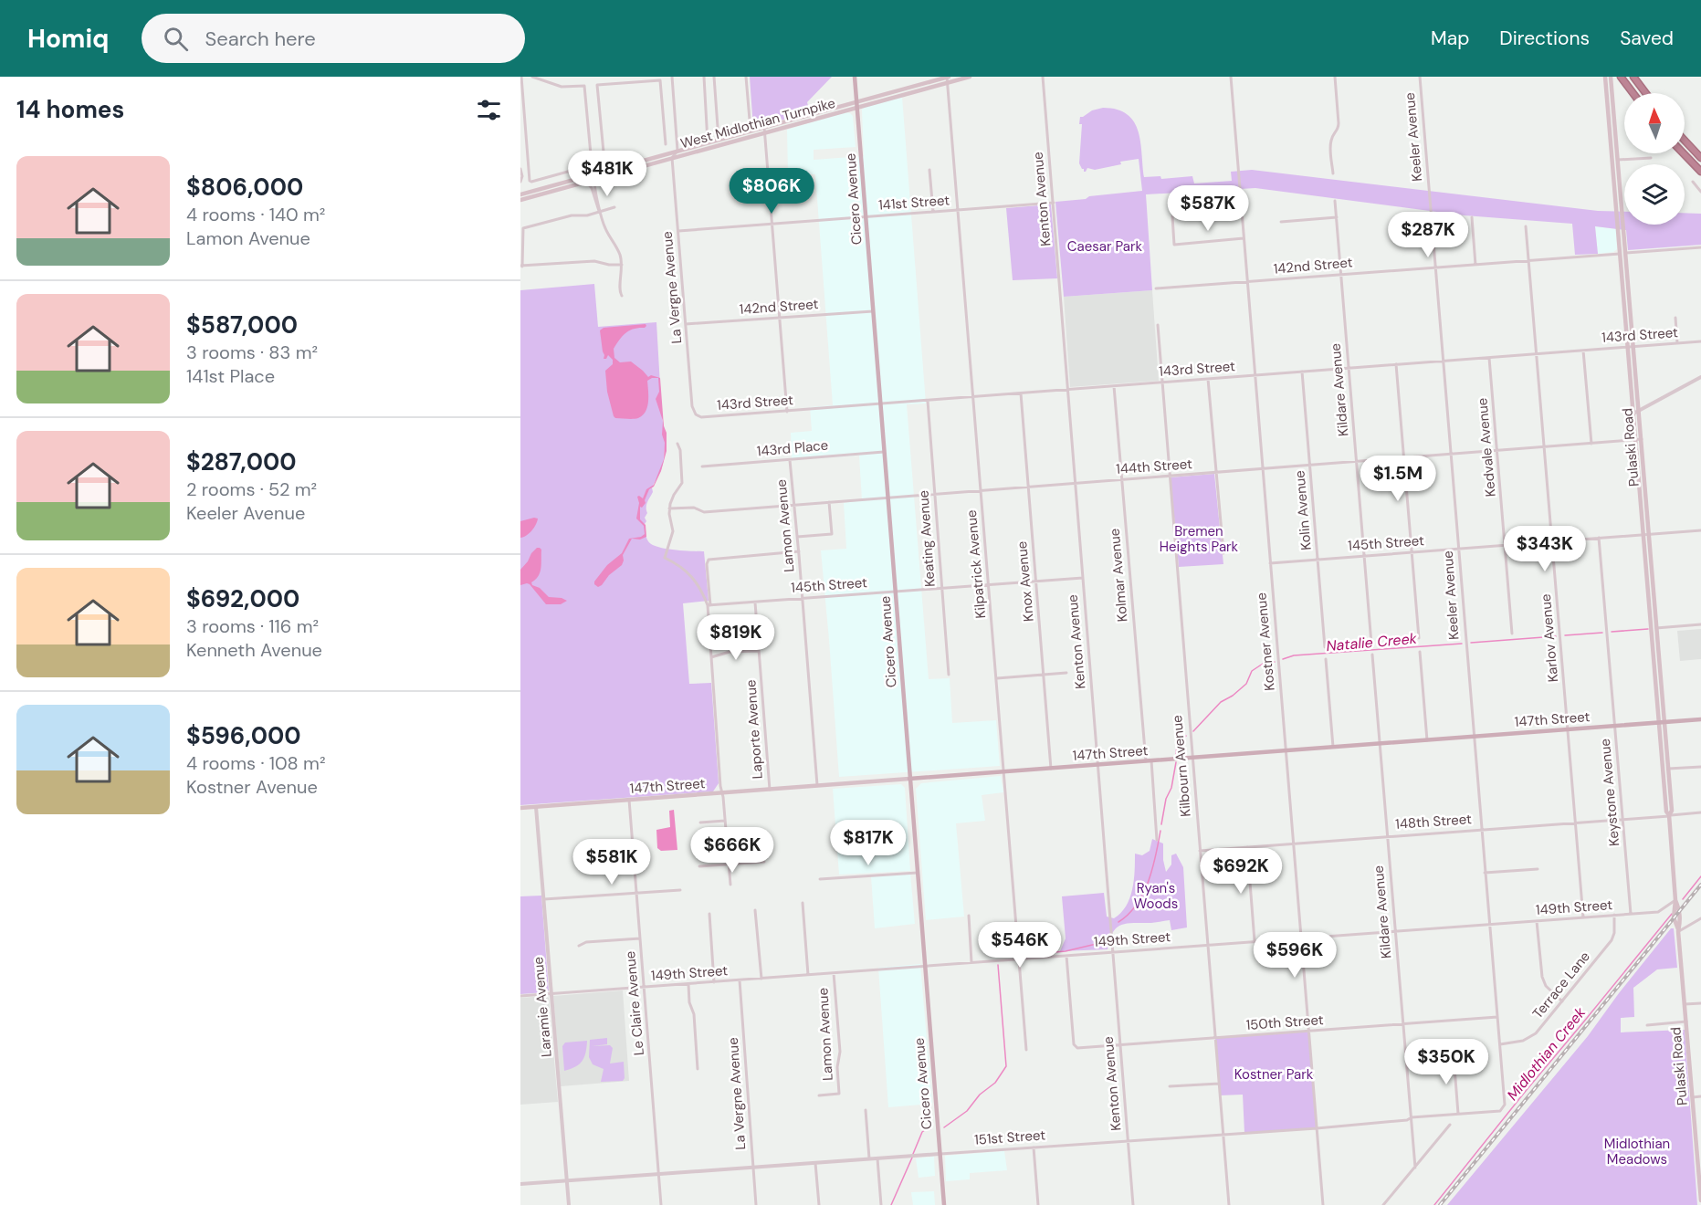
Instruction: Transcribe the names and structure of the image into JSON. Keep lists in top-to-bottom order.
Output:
{
  "streets": {
    "main road": [
      "West Midlothian Turnpike",
      "Cicero Avenue",
      "Pulaski Road",
      "147th Street"
    ],
    "street": [
      "Keeler Avenue",
      "Kenton Avenue",
      "141st Street",
      "142nd Street",
      "La Vergne Avenue",
      "143rd Street",
      "Kildare Avenue",
      "Kedvale Avenue",
      "143rd Place",
      "144th Street",
      "Kolin Avenue",
      "Lamon Avenue",
      "Keating Avenue",
      "145th Street",
      "Kilpatrick Avenue",
      "Kolmar Avenue",
      "Knox Avenue",
      "Karlov Avenue",
      "Kostner Avenue",
      "Laporte Avenue",
      "Kilbourn Avenue",
      "Keystone Avenue",
      "148th Street",
      "149th Street",
      "Terrace Lane",
      "Le Claire Avenue",
      "Laramie Avenue",
      "150th Street",
      "151st Street"
    ]
  },
  "crossings": [
    ["West Midlothian Turnpike", "Cicero Avenue"],
    ["West Midlothian Turnpike", "La Vergne Avenue"],
    ["West Midlothian Turnpike", "Kilpatrick Avenue"],
    ["Keeler Avenue", "142nd Street"],
    ["Keeler Avenue", "143rd Street"],
    ["Keeler Avenue", "144th Street"],
    ["Keeler Avenue", "145th Street"],
    ["Keeler Avenue", "147th Street"],
    ["Keeler Avenue", "148th Street"],
    ["Keeler Avenue", "149th Street"],
    ["Keeler Avenue", "Terrace Lane"],
    ["Keeler Avenue", "150th Street"],
    ["Keeler Avenue", "151st Street"],
    ["Cicero Avenue", "141st Street"],
    ["Cicero Avenue", "142nd Street"],
    ["Cicero Avenue", "143rd Street"],
    ["Cicero Avenue", "143rd Place"],
    ["Cicero Avenue", "144th Street"],
    ["Cicero Avenue", "145th Street"],
    ["Cicero Avenue", "147th Street"],
    ["Cicero Avenue", "149th Street"],
    ["Cicero Avenue", "151st Street"],
    ["Kenton Avenue", "141st Street"],
    ["Kenton Avenue", "143rd Street"],
    ["Kenton Avenue", "144th Street"],
    ["Kenton Avenue", "145th Street"],
    ["Kenton Avenue", "147th Street"],
    ["Kenton Avenue", "149th Street"],
    ["Kenton Avenue", "150th Street"],
    ["Kenton Avenue", "151st Street"],
    ["141st Street", "La Vergne Avenue"],
    ["141st Street", "Kilpatrick Avenue"],
    ["142nd Street", "La Vergne Avenue"],
    ["142nd Street", "Kildare Avenue"],
    ["142nd Street", "Pulaski Road"],
    ["142nd Street", "Karlov Avenue"],
    ["142nd Street", "Kostner Avenue"],
    ["La Vergne Avenue", "143rd Street"],
    ["La Vergne Avenue", "149th Street"],
    ["La Vergne Avenue", "151st Street"],
    ["143rd Street", "Kildare Avenue"],
    ["143rd Street", "Kedvale Avenue"],
    ["143rd Street", "Pulaski Road"],
    ["143rd Street", "Kolin Avenue"],
    ["143rd Street", "Keating Avenue"],
    ["143rd Street", "Kilpatrick Avenue"],
    ["143rd Street", "Kolmar Avenue"],
    ["143rd Street", "Knox Avenue"],
    ["143rd Street", "Karlov Avenue"],
    ["143rd Street", "Kostner Avenue"],
    ["143rd Street", "Kilbourn Avenue"],
    ["Kildare Avenue", "144th Street"],
    ["Kildare Avenue", "145th Street"],
    ["Kildare Avenue", "147th Street"],
    ["Kildare Avenue", "148th Street"],
    ["Kildare Avenue", "149th Street"],
    ["Kildare Avenue", "150th Street"],
    ["Kildare Avenue", "151st Street"],
    ["Kedvale Avenue", "144th Street"],
    ["Kedvale Avenue", "145th Street"],
    ["Pulaski Road", "144th Street"],
    ["Pulaski Road", "145th Street"],
    ["Pulaski Road", "147th Street"],
    ["Pulaski Road", "148th Street"],
    ["Pulaski Road", "149th Street"],
    ["143rd Place", "Lamon Avenue"],
    ["144th Street", "Kolin Avenue"],
    ["144th Street", "Lamon Avenue"],
    ["144th Street", "Keating Avenue"],
    ["144th Street", "Kilpatrick Avenue"],
    ["144th Street", "Kolmar Avenue"],
    ["144th Street", "Knox Avenue"],
    ["144th Street", "Karlov Avenue"],
    ["144th Street", "Kostner Avenue"],
    ["144th Street", "Kilbourn Avenue"],
    ["Kolin Avenue", "145th Street"],
    ["Lamon Avenue", "145th Street"],
    ["Lamon Avenue", "147th Street"],
    ["Lamon Avenue", "149th Street"],
    ["Keating Avenue", "145th Street"],
    ["145th Street", "Kilpatrick Avenue"],
    ["145th Street", "Knox Avenue"],
    ["145th Street", "Karlov Avenue"],
    ["145th Street", "Kostner Avenue"],
    ["145th Street", "Laporte Avenue"],
    ["145th Street", "Keystone Avenue"],
    ["Kilpatrick Avenue", "147th Street"],
    ["Kilpatrick Avenue", "149th Street"],
    ["Kolmar Avenue", "147th Street"],
    ["Knox Avenue", "147th Street"],
    ["Karlov Avenue", "147th Street"],
    ["Karlov Avenue", "148th Street"],
    ["Karlov Avenue", "149th Street"],
    ["Kostner Avenue", "147th Street"],
    ["Kostner Avenue", "148th Street"],
    ["Kostner Avenue", "149th Street"],
    ["Kostner Avenue", "150th Street"],
    ["Kostner Avenue", "151st Street"],
    ["147th Street", "Laporte Avenue"],
    ["147th Street", "Kilbourn Avenue"],
    ["147th Street", "Keystone Avenue"],
    ["147th Street", "Le Claire Avenue"],
    ["147th Street", "Laramie Avenue"],
    ["Kilbourn Avenue", "148th Street"],
    ["Kilbourn Avenue", "149th Street"],
    ["Kilbourn Avenue", "150th Street"],
    ["Kilbourn Avenue", "151st Street"],
    ["Keystone Avenue", "148th Street"],
    ["Keystone Avenue", "149th Street"],
    ["149th Street", "Terrace Lane"],
    ["149th Street", "Le Claire Avenue"],
    ["149th Street", "Laramie Avenue"],
    ["149th Street", "150th Street"],
    ["Le Claire Avenue", "151st Street"],
    ["Laramie Avenue", "151st Street"]
  ],
  "water": ["Natalie Creek", "Midlothian Creek"],
  "parks": [
    "Caesar Park",
    "Bremen Heights Park",
    "Ryan's Woods",
    "Kostner Park",
    "Midlothian Meadows"
  ],
  "north": "top",
  "page": {
    "header": "Homiq",
    "search": "Search here",
    "nav": ["Map", "Directions", "Saved"],
    "heading": "14 homes",
    "list": [
      {
        "name": "$806,000",
        "note": "4 rooms · 140 m² · Lamon Avenue"
      },
      {
        "name": "$587,000",
        "note": "3 rooms · 83 m² · 141st Place"
      },
      {
        "name": "$287,000",
        "note": "2 rooms · 52 m² · Keeler Avenue"
      },
      {
        "name": "$692,000",
        "note": "3 rooms · 116 m² · Kenneth Avenue"
      },
      {
        "name": "$596,000",
        "note": "4 rooms · 108 m² · Kostner Avenue"
      }
    ],
    "price": [
      "$481K",
      "$806K",
      "$587K",
      "$287K",
      "$1.5M",
      "$343K",
      "$819K",
      "$817K",
      "$666K",
      "$581K",
      "$692K",
      "$546K",
      "$596K",
      "$350K"
    ]
  }
}
